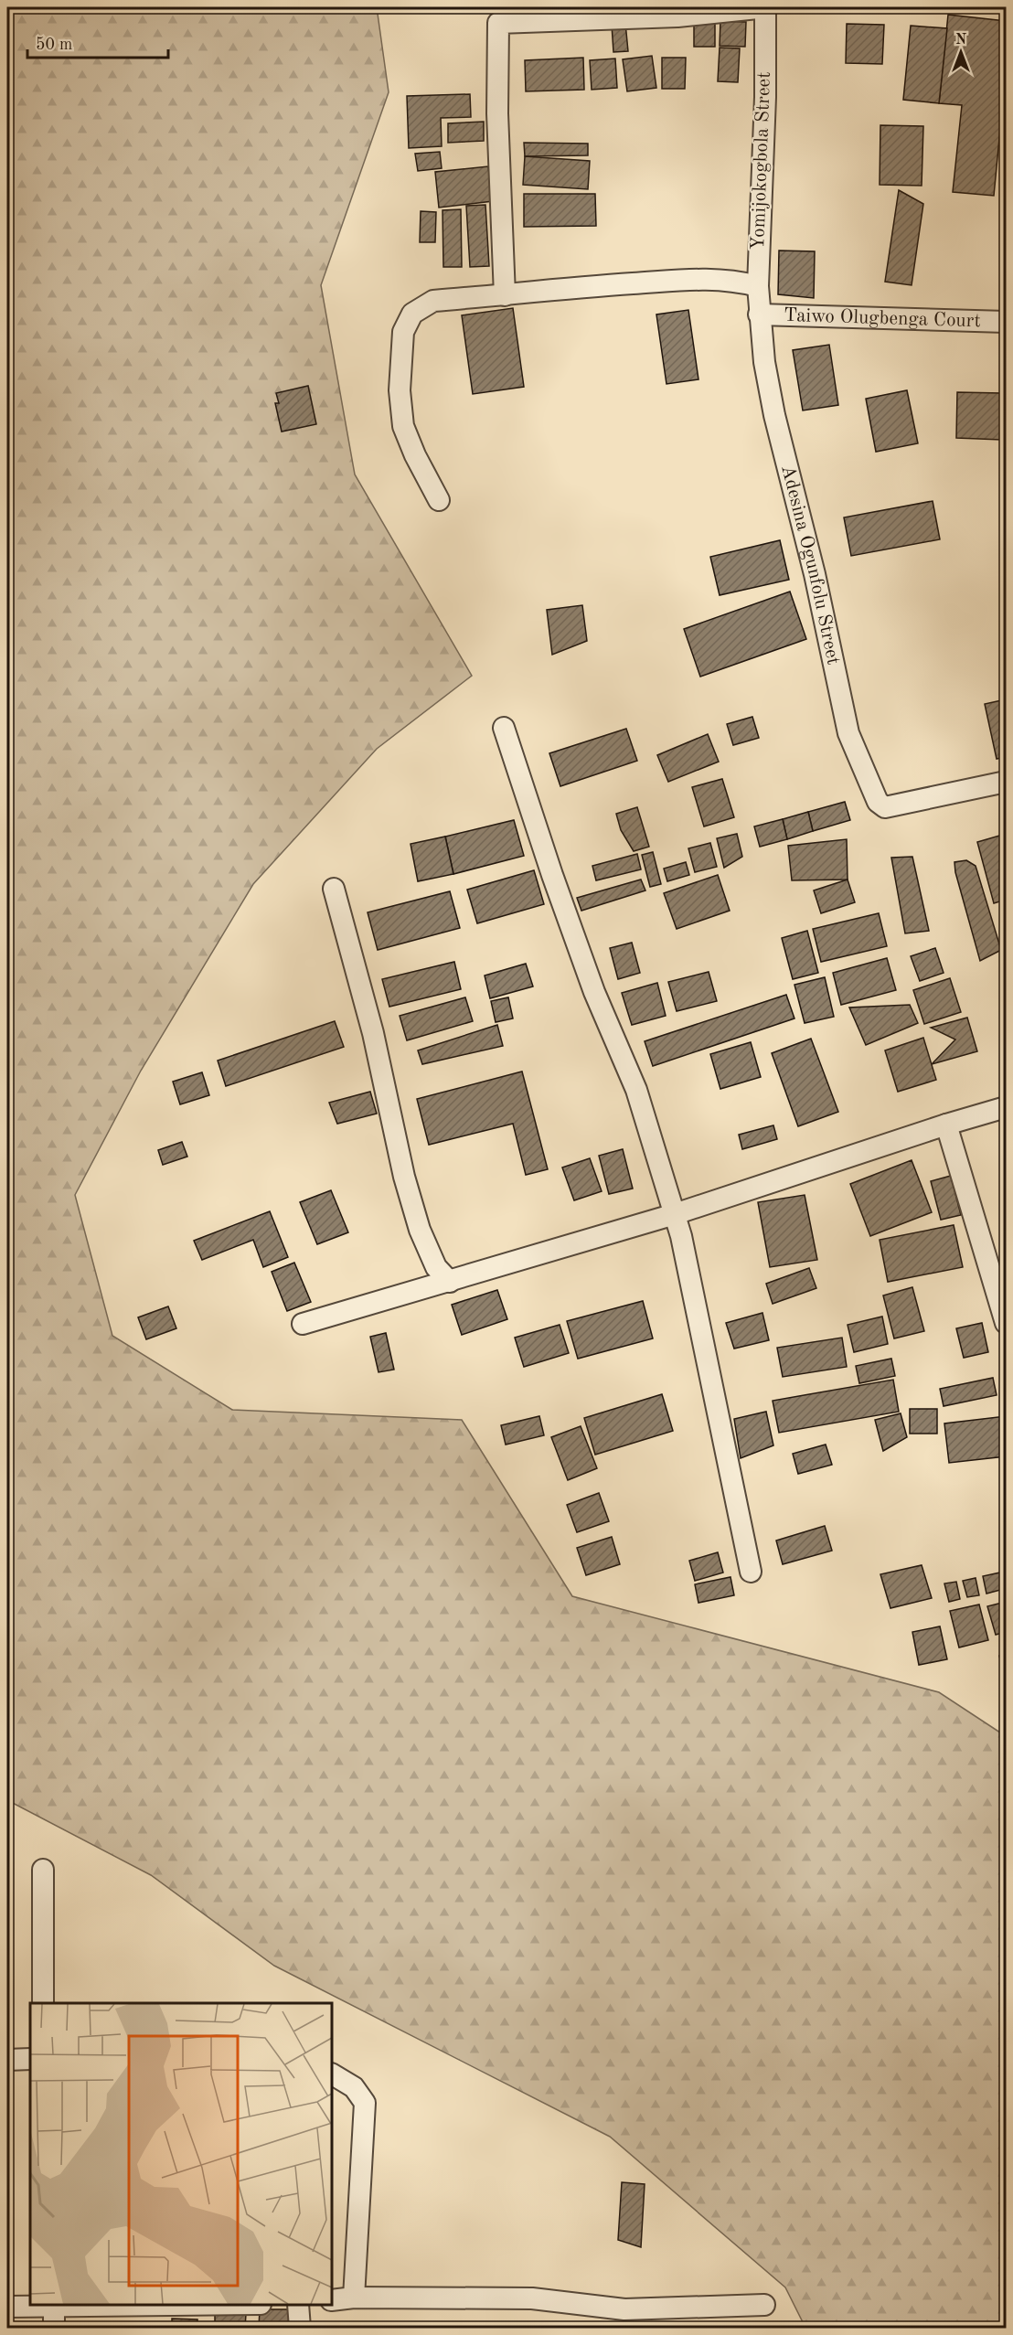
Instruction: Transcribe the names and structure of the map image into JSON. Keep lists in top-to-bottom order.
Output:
{
  "streets": {
    "street": ["Yomijokogbola Street", "Taiwo Olugbenga Court", "Adesina Ogunfolu Street"]
  },
  "crossings": [
    ["Yomijokogbola Street", "Taiwo Olugbenga Court"],
    ["Yomijokogbola Street", "Adesina Ogunfolu Street"],
    ["Taiwo Olugbenga Court", "Adesina Ogunfolu Street"]
  ],
  "scale_bar": "50 m",
  "north": "top"
}
